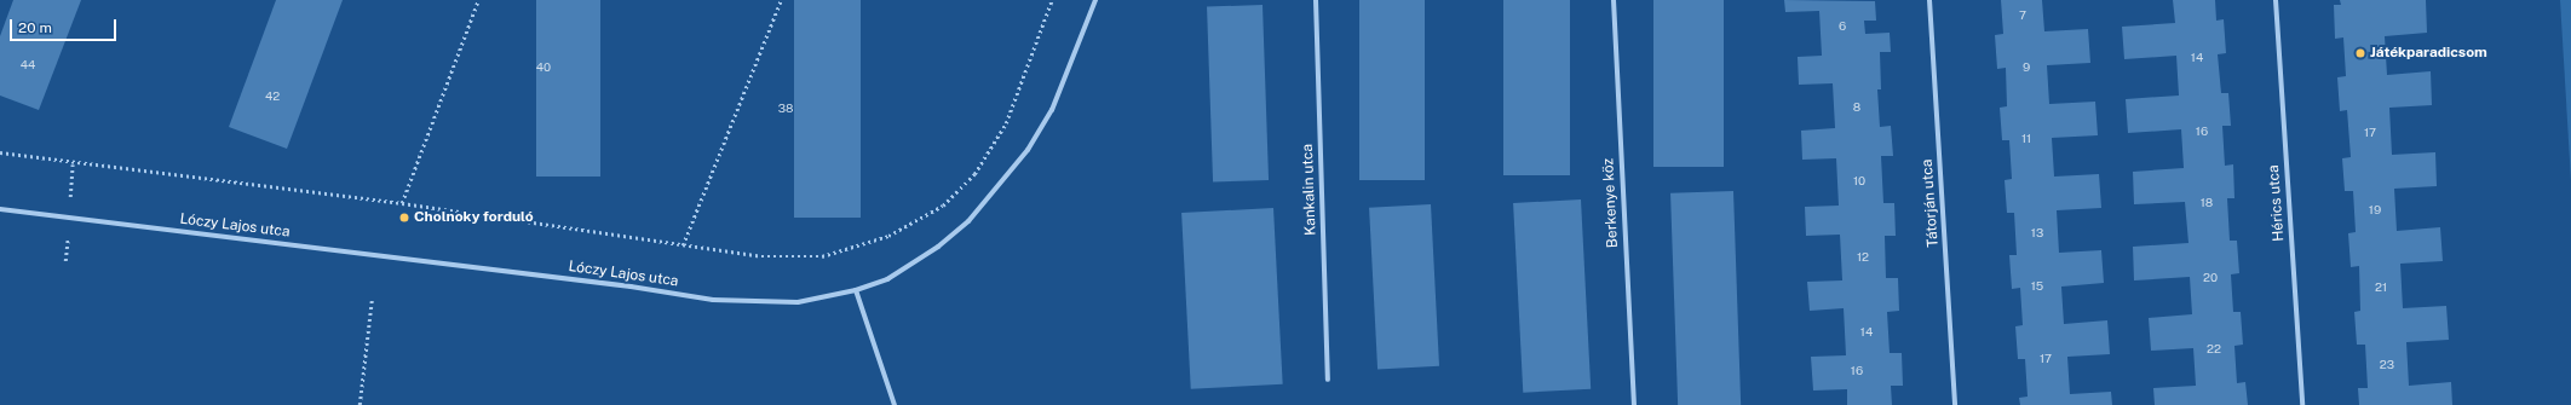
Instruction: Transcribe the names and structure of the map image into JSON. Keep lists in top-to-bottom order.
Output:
{
  "streets": {
    "street": [
      "Kankalin utca",
      "Berkenye köz",
      "Tátorján utca",
      "Hérics utca",
      "Lóczy Lajos utca"
    ]
  },
  "places": ["Játékparadicsom", "Cholnoky forduló"],
  "house_numbers": [
    "7",
    "6",
    "14",
    "44",
    "40",
    "9",
    "42",
    "8",
    "38",
    "16",
    "17",
    "11",
    "10",
    "18",
    "19",
    "13",
    "12",
    "20",
    "15",
    "21",
    "14",
    "22",
    "17",
    "23",
    "16"
  ],
  "scale_bar": "20 m"
}
